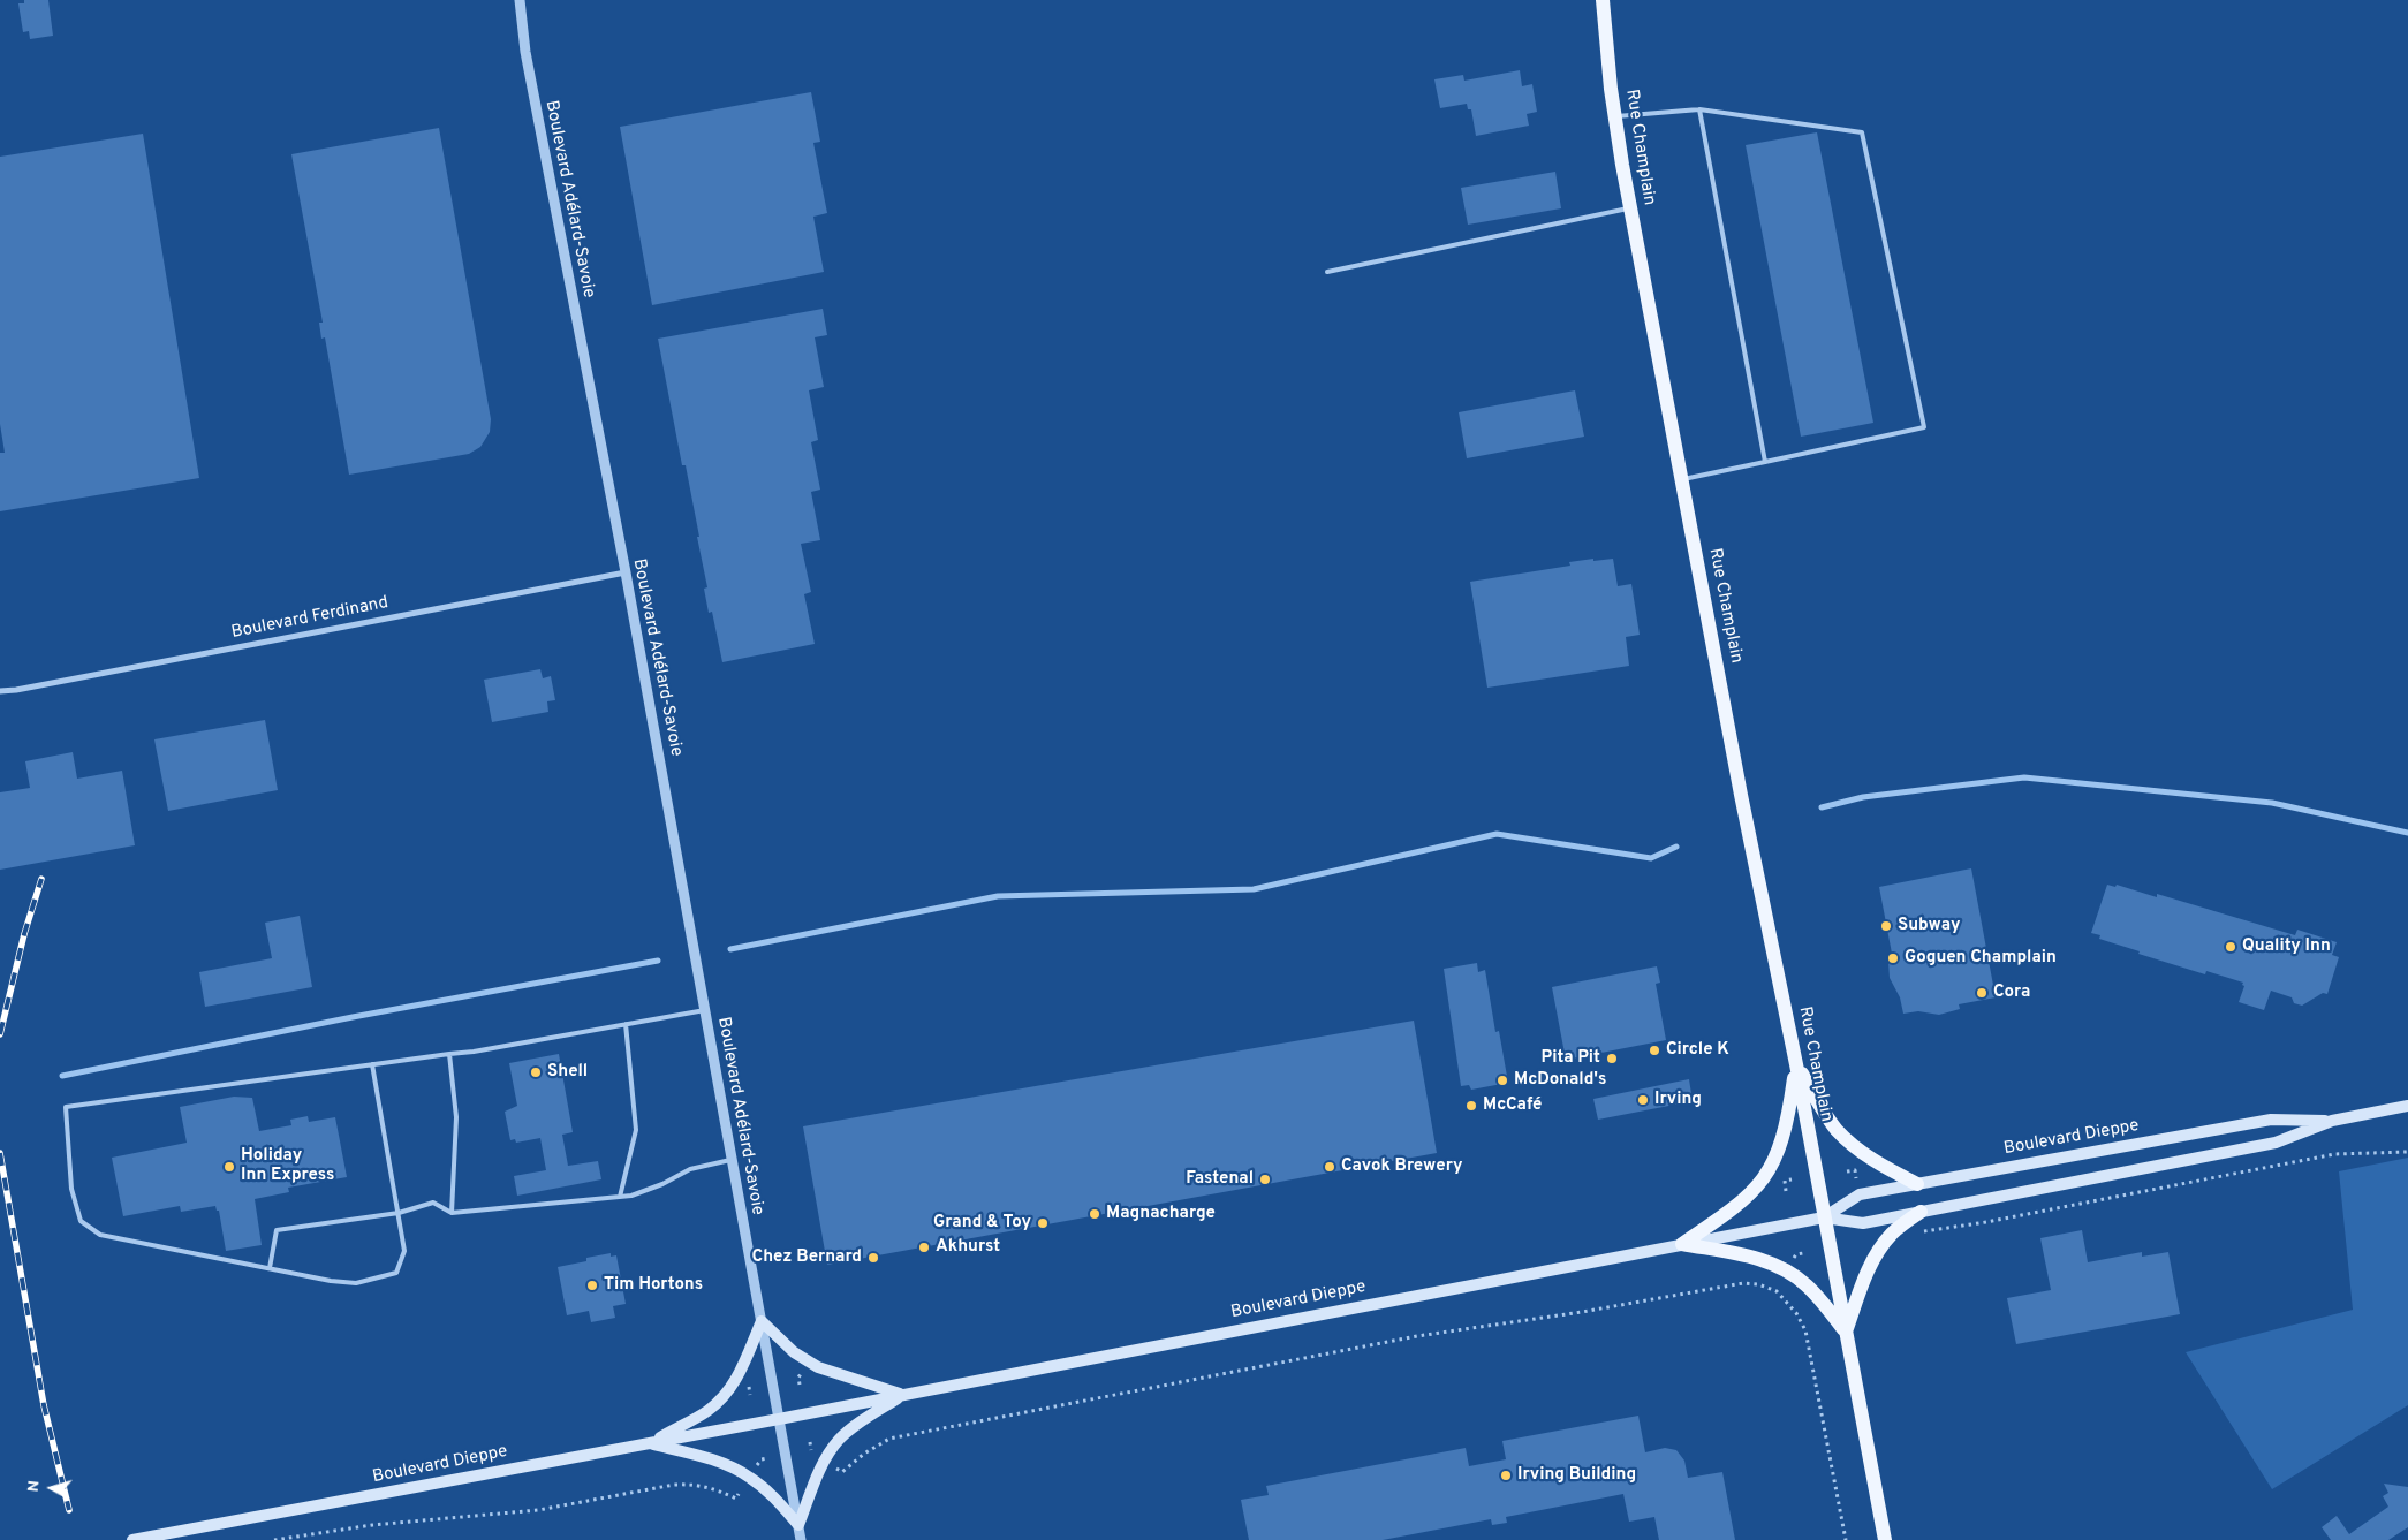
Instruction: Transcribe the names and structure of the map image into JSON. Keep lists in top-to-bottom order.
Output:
{
  "streets": {
    "main road": ["Rue Champlain", "Boulevard Dieppe"],
    "street": ["Boulevard Adélard-Savoie", "Boulevard Ferdinand"]
  },
  "crossings": [
    ["Rue Champlain", "Boulevard Dieppe"],
    ["Boulevard Adélard-Savoie", "Boulevard Ferdinand"],
    ["Boulevard Adélard-Savoie", "Boulevard Dieppe"]
  ],
  "places": [
    "Subway",
    "Quality Inn",
    "Goguen Champlain",
    "Cora",
    "Circle K",
    "Pita Pit",
    "Shell",
    "McDonald's",
    "Irving",
    "McCafé",
    "Holiday Inn Express",
    "Cavok Brewery",
    "Fastenal",
    "Magnacharge",
    "Grand & Toy",
    "Akhurst",
    "Chez Bernard",
    "Tim Hortons",
    "Irving Building"
  ],
  "north": "left"
}
